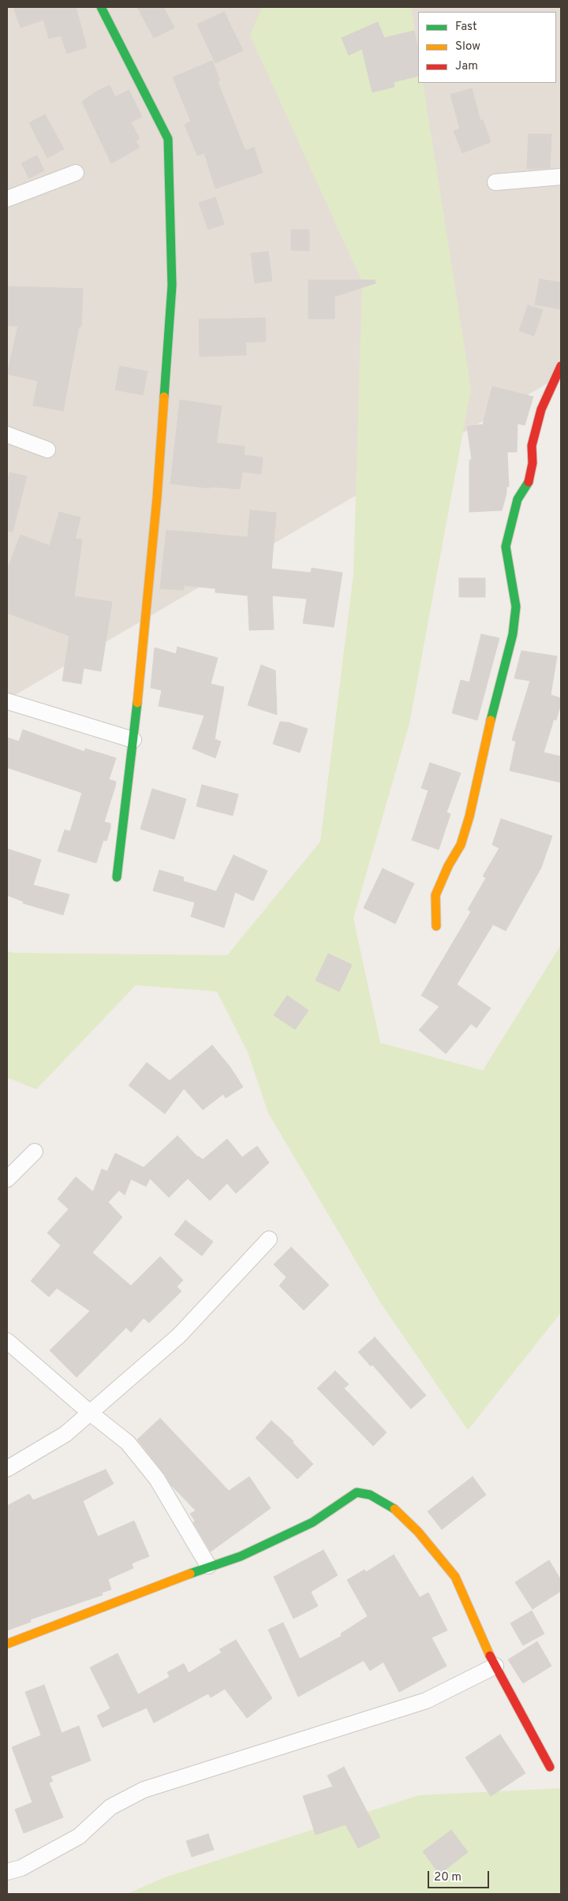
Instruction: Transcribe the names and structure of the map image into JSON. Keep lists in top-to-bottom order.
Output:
{
  "legend": ["Fast", "Slow", "Jam"],
  "scale_bar": "20 m"
}
